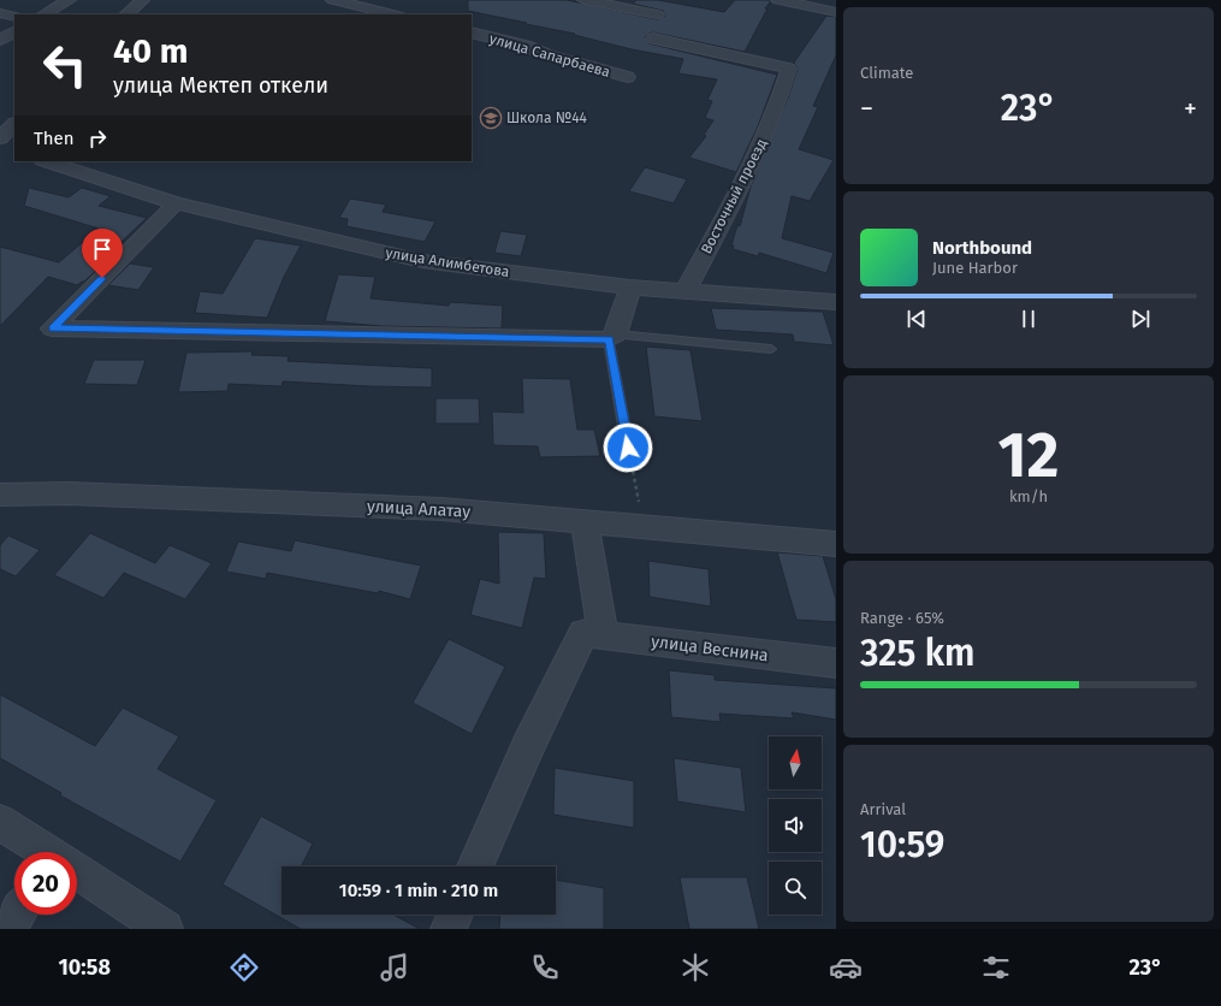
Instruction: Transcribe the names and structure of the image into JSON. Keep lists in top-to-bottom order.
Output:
{
  "streets": {
    "street": [
      "улица Сапарбаева",
      "Восточный проезд",
      "улица Алимбетова",
      "улица Алатау",
      "улица Веснина"
    ]
  },
  "crossings": [
    ["Восточный проезд", "улица Алимбетова"]
  ],
  "places": {
    "school or university": ["Школа №44"]
  },
  "north": "top",
  "page": {
    "tile": [
      "Climate",
      ["12", "km/h"],
      ["Range · 65%", "325 km"],
      ["Arrival", "10:59"]
    ],
    "turn": ["40 m", "улица Мектеп откели"],
    "heat": ["−", "23°", "+"],
    "then": "Then",
    "song": ["Northbound", "June Harbor"],
    "limit": "20",
    "trip": "10:59 · 1 min · 210 m",
    "tabs": ["10:58", "23°"]
  }
}
